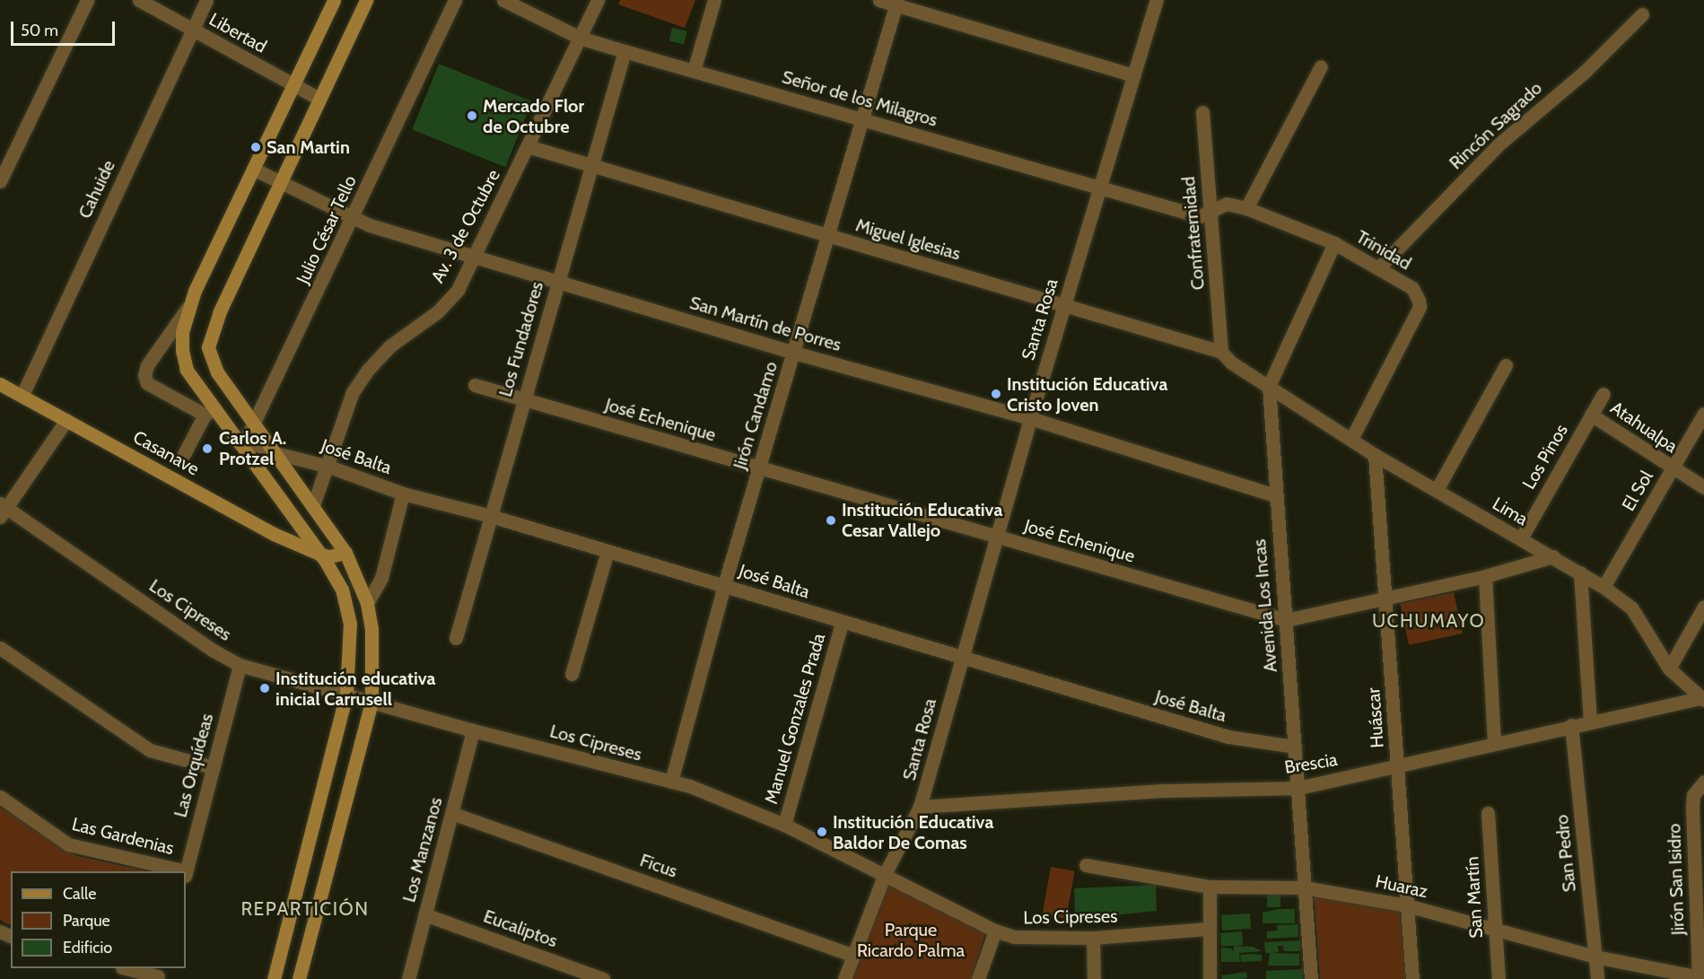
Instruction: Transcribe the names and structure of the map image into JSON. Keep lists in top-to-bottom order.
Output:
{
  "streets": {
    "street": [
      "Libertad",
      "Señor de los Milagros",
      "Rincón Sagrado",
      "Cahuide",
      "Av. 3 de Octubre",
      "Julio César Tello",
      "Confraternidad",
      "Miguel Iglesias",
      "Trinidad",
      "Santa Rosa",
      "San Martín de Porres",
      "Los Fundadores",
      "Jirón Candamo",
      "José Echenique",
      "Atahualpa",
      "Casanave",
      "José Balta",
      "Los Pinos",
      "El Sol",
      "Lima",
      "Avenida Los Incas",
      "Los Cipreses",
      "Huáscar",
      "Manuel Gonzales Prada",
      "Brescia",
      "Las Orquídeas",
      "Las Gardenias",
      "Los Manzanos",
      "San Pedro",
      "Ficus",
      "Jirón San Isidro",
      "Huaraz",
      "San Martín",
      "Eucaliptos"
    ]
  },
  "crossings": [
    ["Libertad", "Cahuide"],
    ["Señor de los Milagros", "Av. 3 de Octubre"],
    ["Señor de los Milagros", "Confraternidad"],
    ["Señor de los Milagros", "Trinidad"],
    ["Señor de los Milagros", "Santa Rosa"],
    ["Señor de los Milagros", "Los Fundadores"],
    ["Señor de los Milagros", "Jirón Candamo"],
    ["Rincón Sagrado", "Trinidad"],
    ["Cahuide", "Casanave"],
    ["Av. 3 de Octubre", "Miguel Iglesias"],
    ["Av. 3 de Octubre", "San Martín de Porres"],
    ["Av. 3 de Octubre", "José Balta"],
    ["Julio César Tello", "San Martín de Porres"],
    ["Julio César Tello", "José Balta"],
    ["Confraternidad", "Miguel Iglesias"],
    ["Confraternidad", "Trinidad"],
    ["Miguel Iglesias", "Santa Rosa"],
    ["Miguel Iglesias", "Los Fundadores"],
    ["Miguel Iglesias", "Jirón Candamo"],
    ["Miguel Iglesias", "Lima"],
    ["Miguel Iglesias", "Avenida Los Incas"],
    ["Trinidad", "Lima"],
    ["Trinidad", "Avenida Los Incas"],
    ["Santa Rosa", "San Martín de Porres"],
    ["Santa Rosa", "José Echenique"],
    ["Santa Rosa", "José Balta"],
    ["Santa Rosa", "Los Cipreses"],
    ["Santa Rosa", "Brescia"],
    ["Santa Rosa", "Ficus"],
    ["San Martín de Porres", "Los Fundadores"],
    ["San Martín de Porres", "Jirón Candamo"],
    ["San Martín de Porres", "Avenida Los Incas"],
    ["Los Fundadores", "José Echenique"],
    ["Los Fundadores", "José Balta"],
    ["Jirón Candamo", "José Echenique"],
    ["Jirón Candamo", "José Balta"],
    ["Jirón Candamo", "Los Cipreses"],
    ["José Echenique", "Lima"],
    ["José Echenique", "Avenida Los Incas"],
    ["José Echenique", "Huáscar"],
    ["Atahualpa", "Los Pinos"],
    ["Atahualpa", "El Sol"],
    ["José Balta", "Avenida Los Incas"],
    ["José Balta", "Manuel Gonzales Prada"],
    ["Los Pinos", "Lima"],
    ["El Sol", "Lima"],
    ["Lima", "Avenida Los Incas"],
    ["Lima", "Huáscar"],
    ["Lima", "Brescia"],
    ["Avenida Los Incas", "Brescia"],
    ["Avenida Los Incas", "Huaraz"],
    ["Los Cipreses", "Manuel Gonzales Prada"],
    ["Los Cipreses", "Las Orquídeas"],
    ["Los Cipreses", "Los Manzanos"],
    ["Huáscar", "Brescia"],
    ["Huáscar", "Huaraz"],
    ["Brescia", "San Pedro"],
    ["Los Manzanos", "Ficus"],
    ["Los Manzanos", "Eucaliptos"],
    ["San Pedro", "Huaraz"],
    ["Jirón San Isidro", "Huaraz"],
    ["Huaraz", "San Martín"]
  ],
  "districts": ["UCHUMAYO", "REPARTICIÓN"],
  "parks": ["Parque Ricardo Palma"],
  "places": [
    "Mercado Flor de Octubre",
    "San Martin",
    "Institución Educativa Cristo Joven",
    "Carlos A. Protzel",
    "Institución Educativa Cesar Vallejo",
    "Institución educativa inicial Carrusell",
    "Institución Educativa Baldor De Comas"
  ],
  "legend": ["Calle", "Parque", "Edificio"],
  "scale_bar": "50 m"
}
